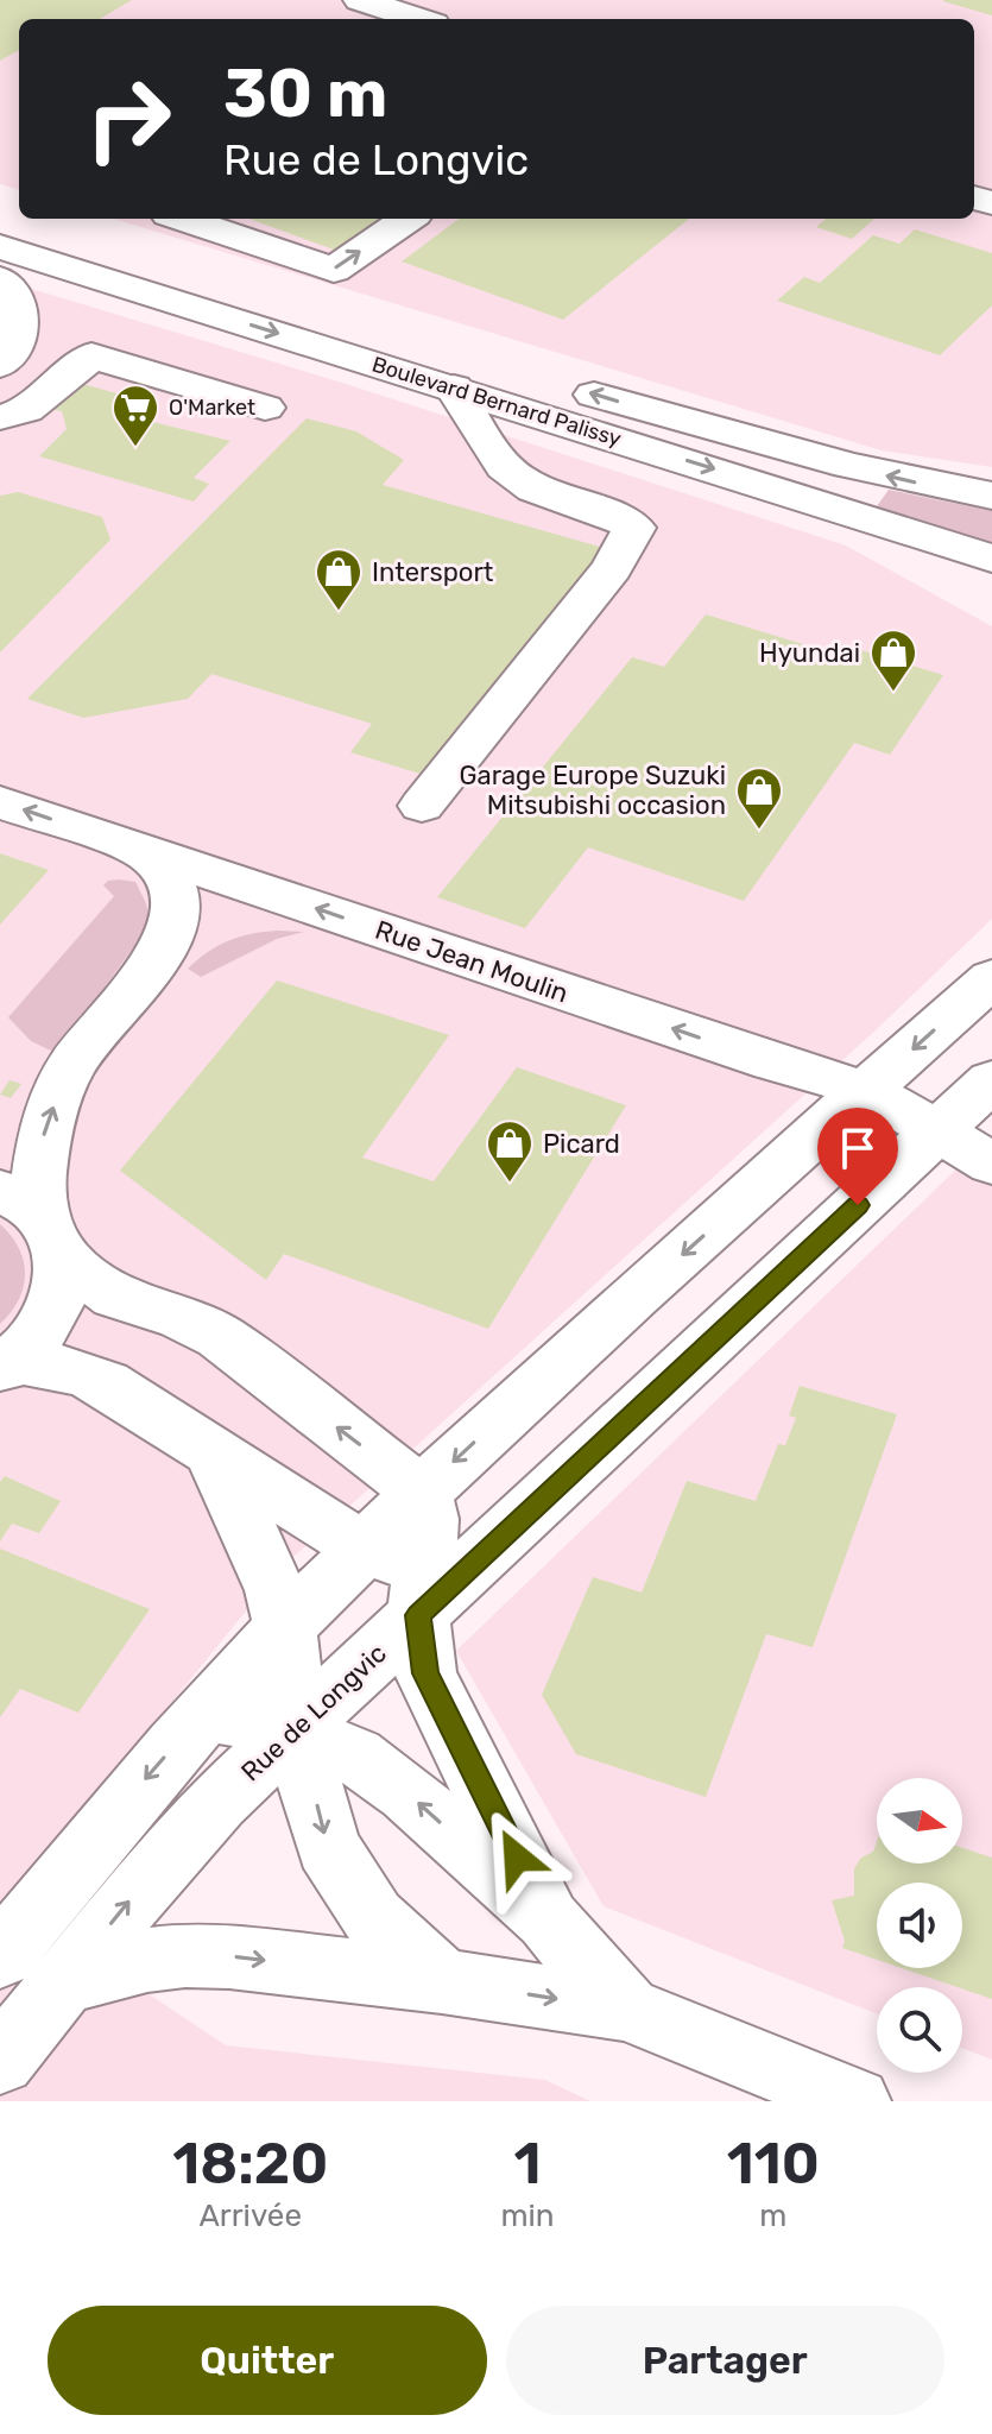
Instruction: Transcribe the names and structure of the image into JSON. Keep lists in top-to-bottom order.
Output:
{
  "streets": {
    "street": ["Boulevard Bernard Palissy", "Rue Jean Moulin", "Rue de Longvic"]
  },
  "crossings": [
    ["Rue Jean Moulin", "Rue de Longvic"]
  ],
  "places": {
    "supermarket": ["O'Market"],
    "shop": [
      "Intersport",
      "Hyundai",
      "Garage Europe Suzuki Mitsubishi occasion",
      "Picard"
    ]
  },
  "north": "right",
  "page": {
    "turn": ["30 m", "Rue de Longvic"],
    "eta": [
      "18:20",
      "Arrivée",
      "1",
      "min",
      "110",
      "m"
    ],
    "buttons": ["Quitter", "Partager"]
  }
}
